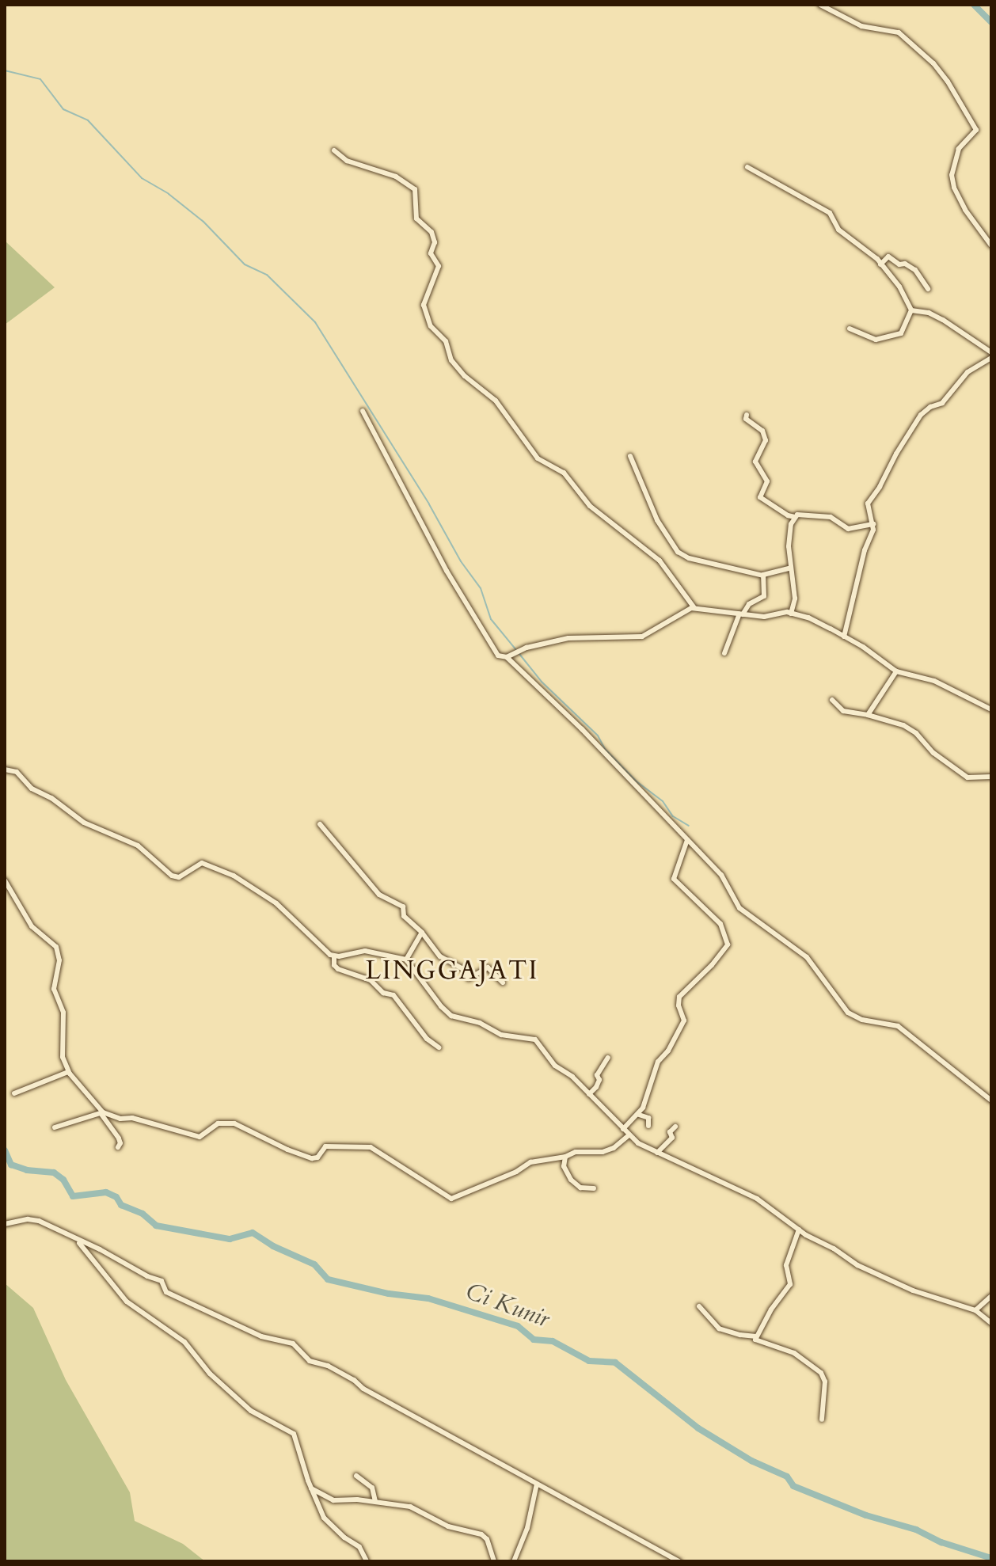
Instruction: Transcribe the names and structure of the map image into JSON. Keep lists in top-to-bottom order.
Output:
{
  "districts": ["LINGGAJATI"],
  "water": ["Ci Kunir"]
}
